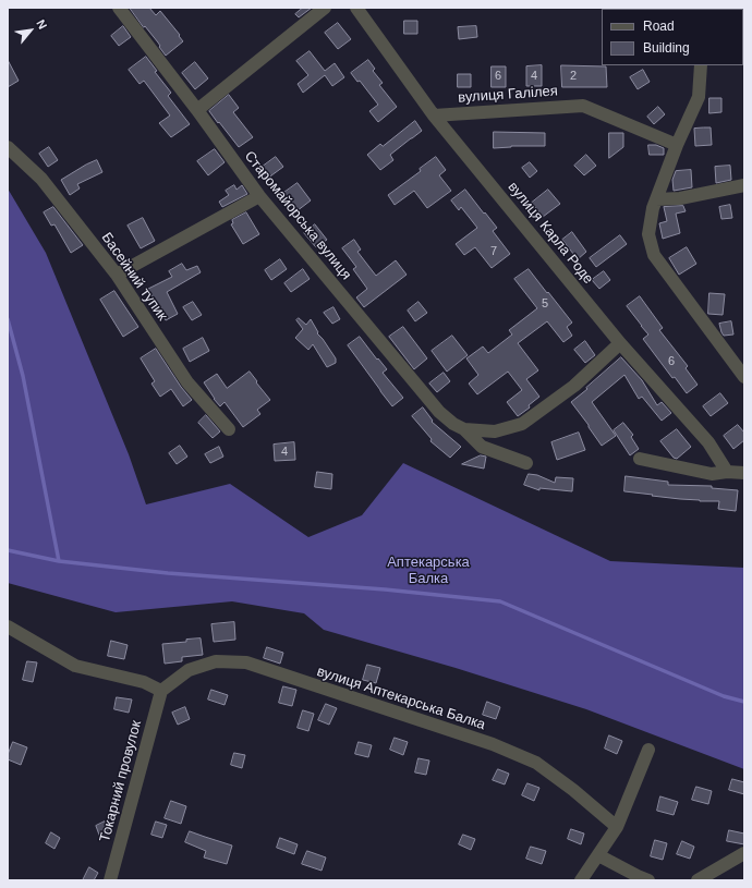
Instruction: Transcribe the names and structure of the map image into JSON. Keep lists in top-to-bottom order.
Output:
{
  "streets": {
    "street": [
      "вулиця Галілея",
      "Старомайорська вулиця",
      "вулиця Карла Роде",
      "Басейний тупик",
      "вулиця Аптекарська Балка",
      "Токарний провулок"
    ]
  },
  "crossings": [
    ["вулиця Галілея", "вулиця Карла Роде"],
    ["Старомайорська вулиця", "вулиця Карла Роде"],
    ["вулиця Аптекарська Балка", "Токарний провулок"]
  ],
  "parks": ["Аптекарська Балка"],
  "house_numbers": [
    "6",
    "4",
    "2",
    "7",
    "5",
    "6",
    "4"
  ],
  "legend": ["Road", "Building"],
  "north": "top right"
}
